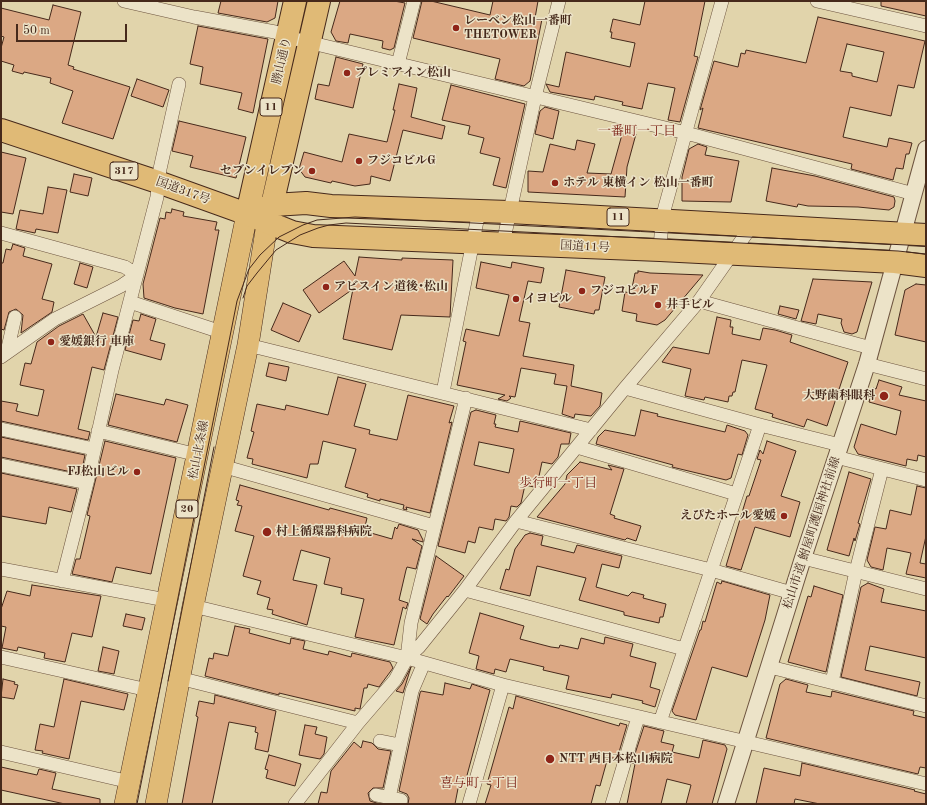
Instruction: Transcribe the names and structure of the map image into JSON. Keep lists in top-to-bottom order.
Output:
{
  "streets": {
    "highway": [
      "勝山通り",
      "11",
      "317",
      "国道317号",
      "国道11号"
    ],
    "main road": ["松山北条線", "20"],
    "street": ["松山市道 鮒屋町護国神社前線"]
  },
  "crossings": [
    ["勝山通り", "11"],
    ["勝山通り", "国道317号"],
    ["勝山通り", "国道11号"],
    ["勝山通り", "松山北条線"],
    ["勝山通り", "20"],
    ["11", "国道11号"],
    ["11", "20"],
    ["11", "松山市道 鮒屋町護国神社前線"],
    ["国道317号", "松山北条線"],
    ["国道11号", "20"],
    ["国道11号", "松山市道 鮒屋町護国神社前線"]
  ],
  "districts": ["一番町一丁目", "歩行町一丁目", "喜与町一丁目"],
  "places": [
    "レーベン松山一番町 THETOWER",
    "プレミアイン松山",
    "フジコビルG",
    "セブンイレブン",
    "ホテル 東横イン 松山一番町",
    "アビスイン道後･松山",
    "フジコビルF",
    "イヨビル",
    "井手ビル",
    "愛媛銀行 車庫",
    "大野歯科眼科",
    "FJ松山ビル",
    "えぴたホール愛媛",
    "村上循環器科病院",
    "NTT 西日本松山病院"
  ],
  "scale_bar": "50 m"
}
